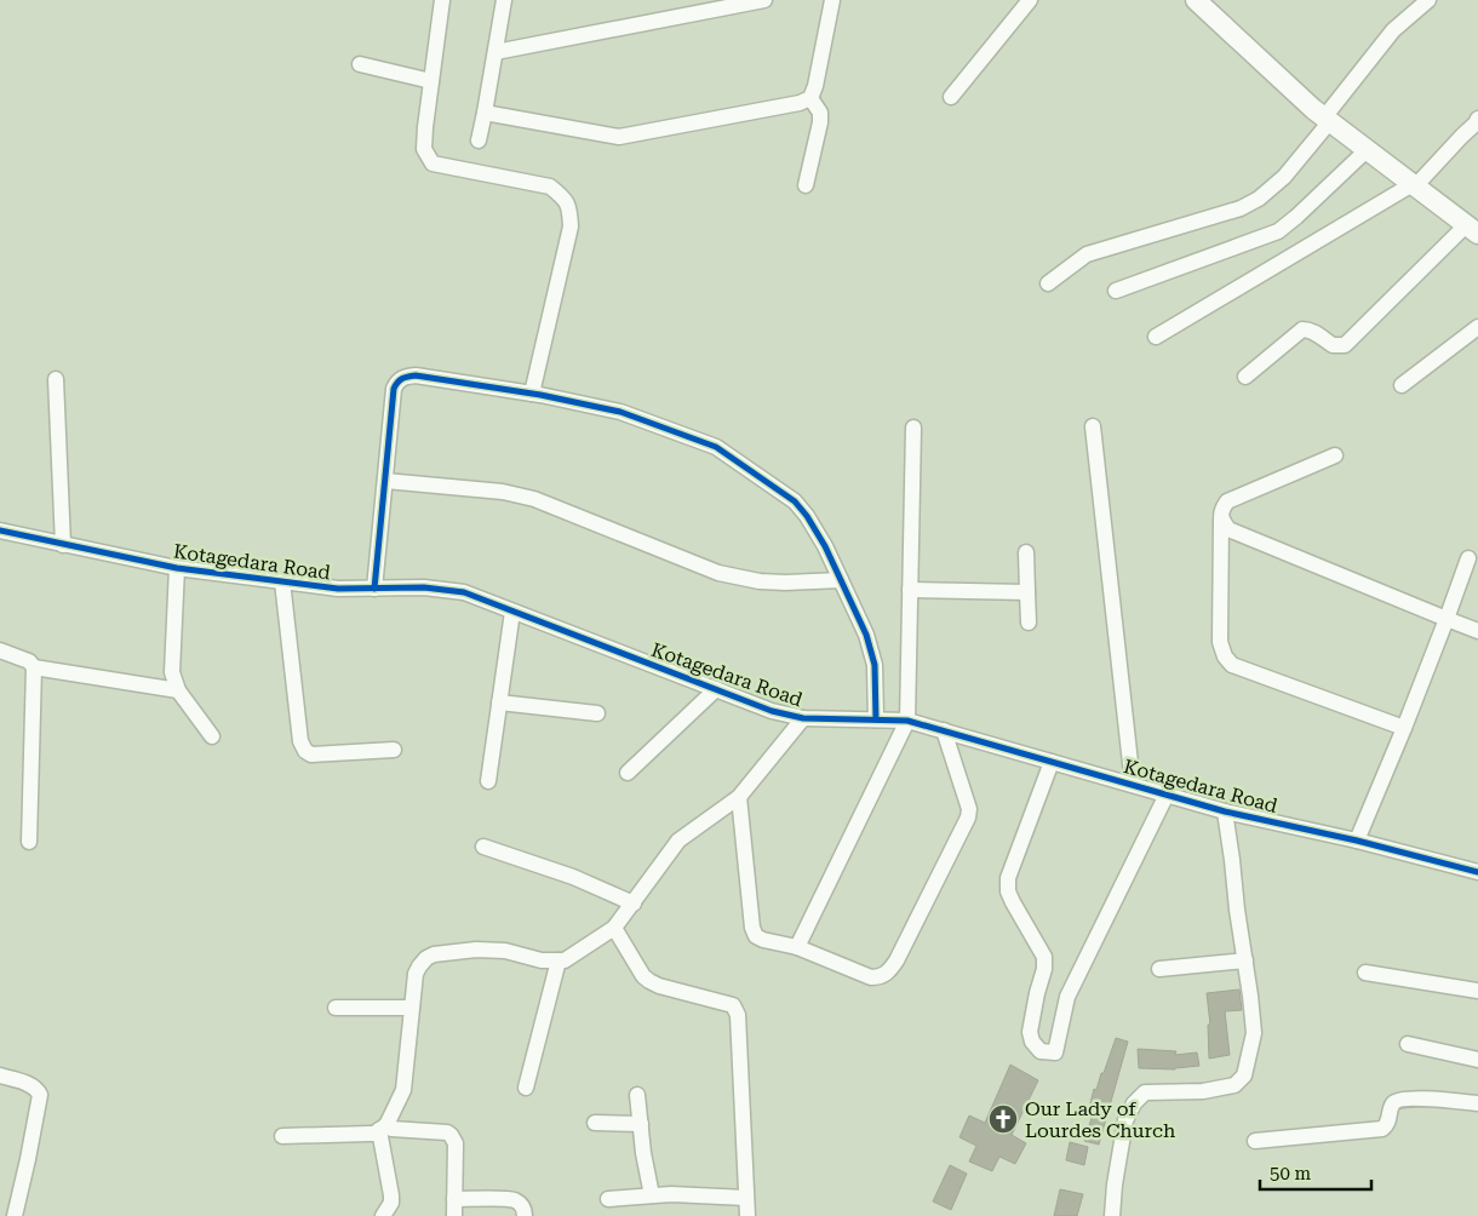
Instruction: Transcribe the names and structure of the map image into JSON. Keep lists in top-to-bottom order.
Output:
{
  "streets": {
    "street": ["Kotagedara Road"]
  },
  "places": {
    "church": ["Our Lady of Lourdes Church"]
  },
  "scale_bar": "50 m"
}
